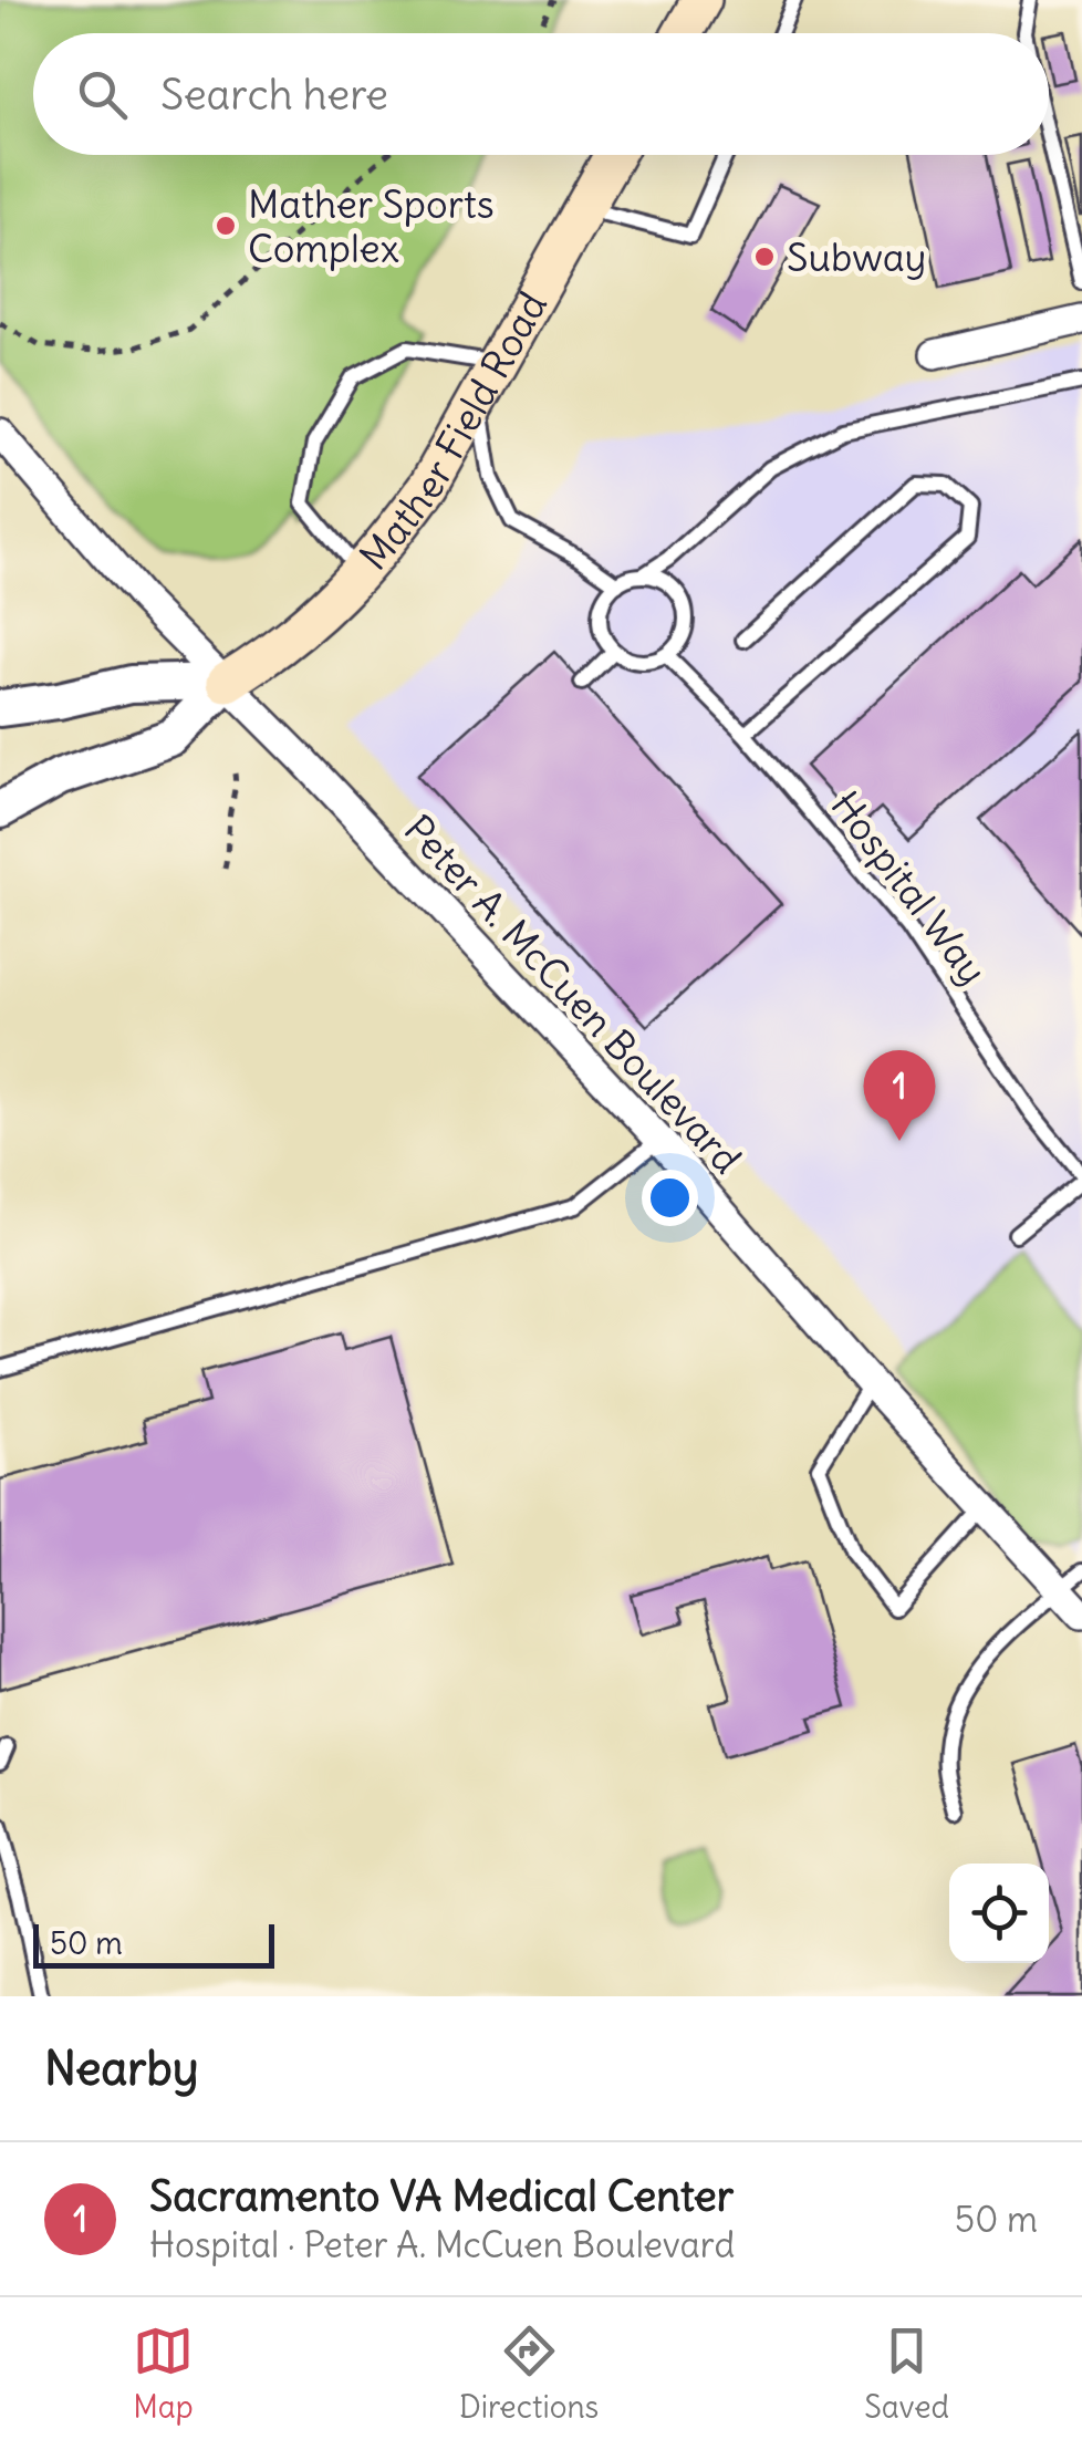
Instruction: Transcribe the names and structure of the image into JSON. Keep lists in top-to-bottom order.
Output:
{
  "streets": {
    "main road": ["Mather Field Road"],
    "street": ["Peter A. McCuen Boulevard"],
    "lane": ["Hospital Way"]
  },
  "crossings": [
    ["Mather Field Road", "Peter A. McCuen Boulevard"]
  ],
  "places": ["Mather Sports Complex", "Subway"],
  "scale_bar": "50 m",
  "page": {
    "search": "Search here",
    "pins": "1",
    "scale": "50 m",
    "heading": "Nearby",
    "list": [
      {
        "mark": "1",
        "name": "Sacramento VA Medical Center",
        "note": "Hospital · Peter A. McCuen Boulevard",
        "value": "50 m"
      }
    ],
    "nav": ["Map", "Directions", "Saved"]
  }
}
